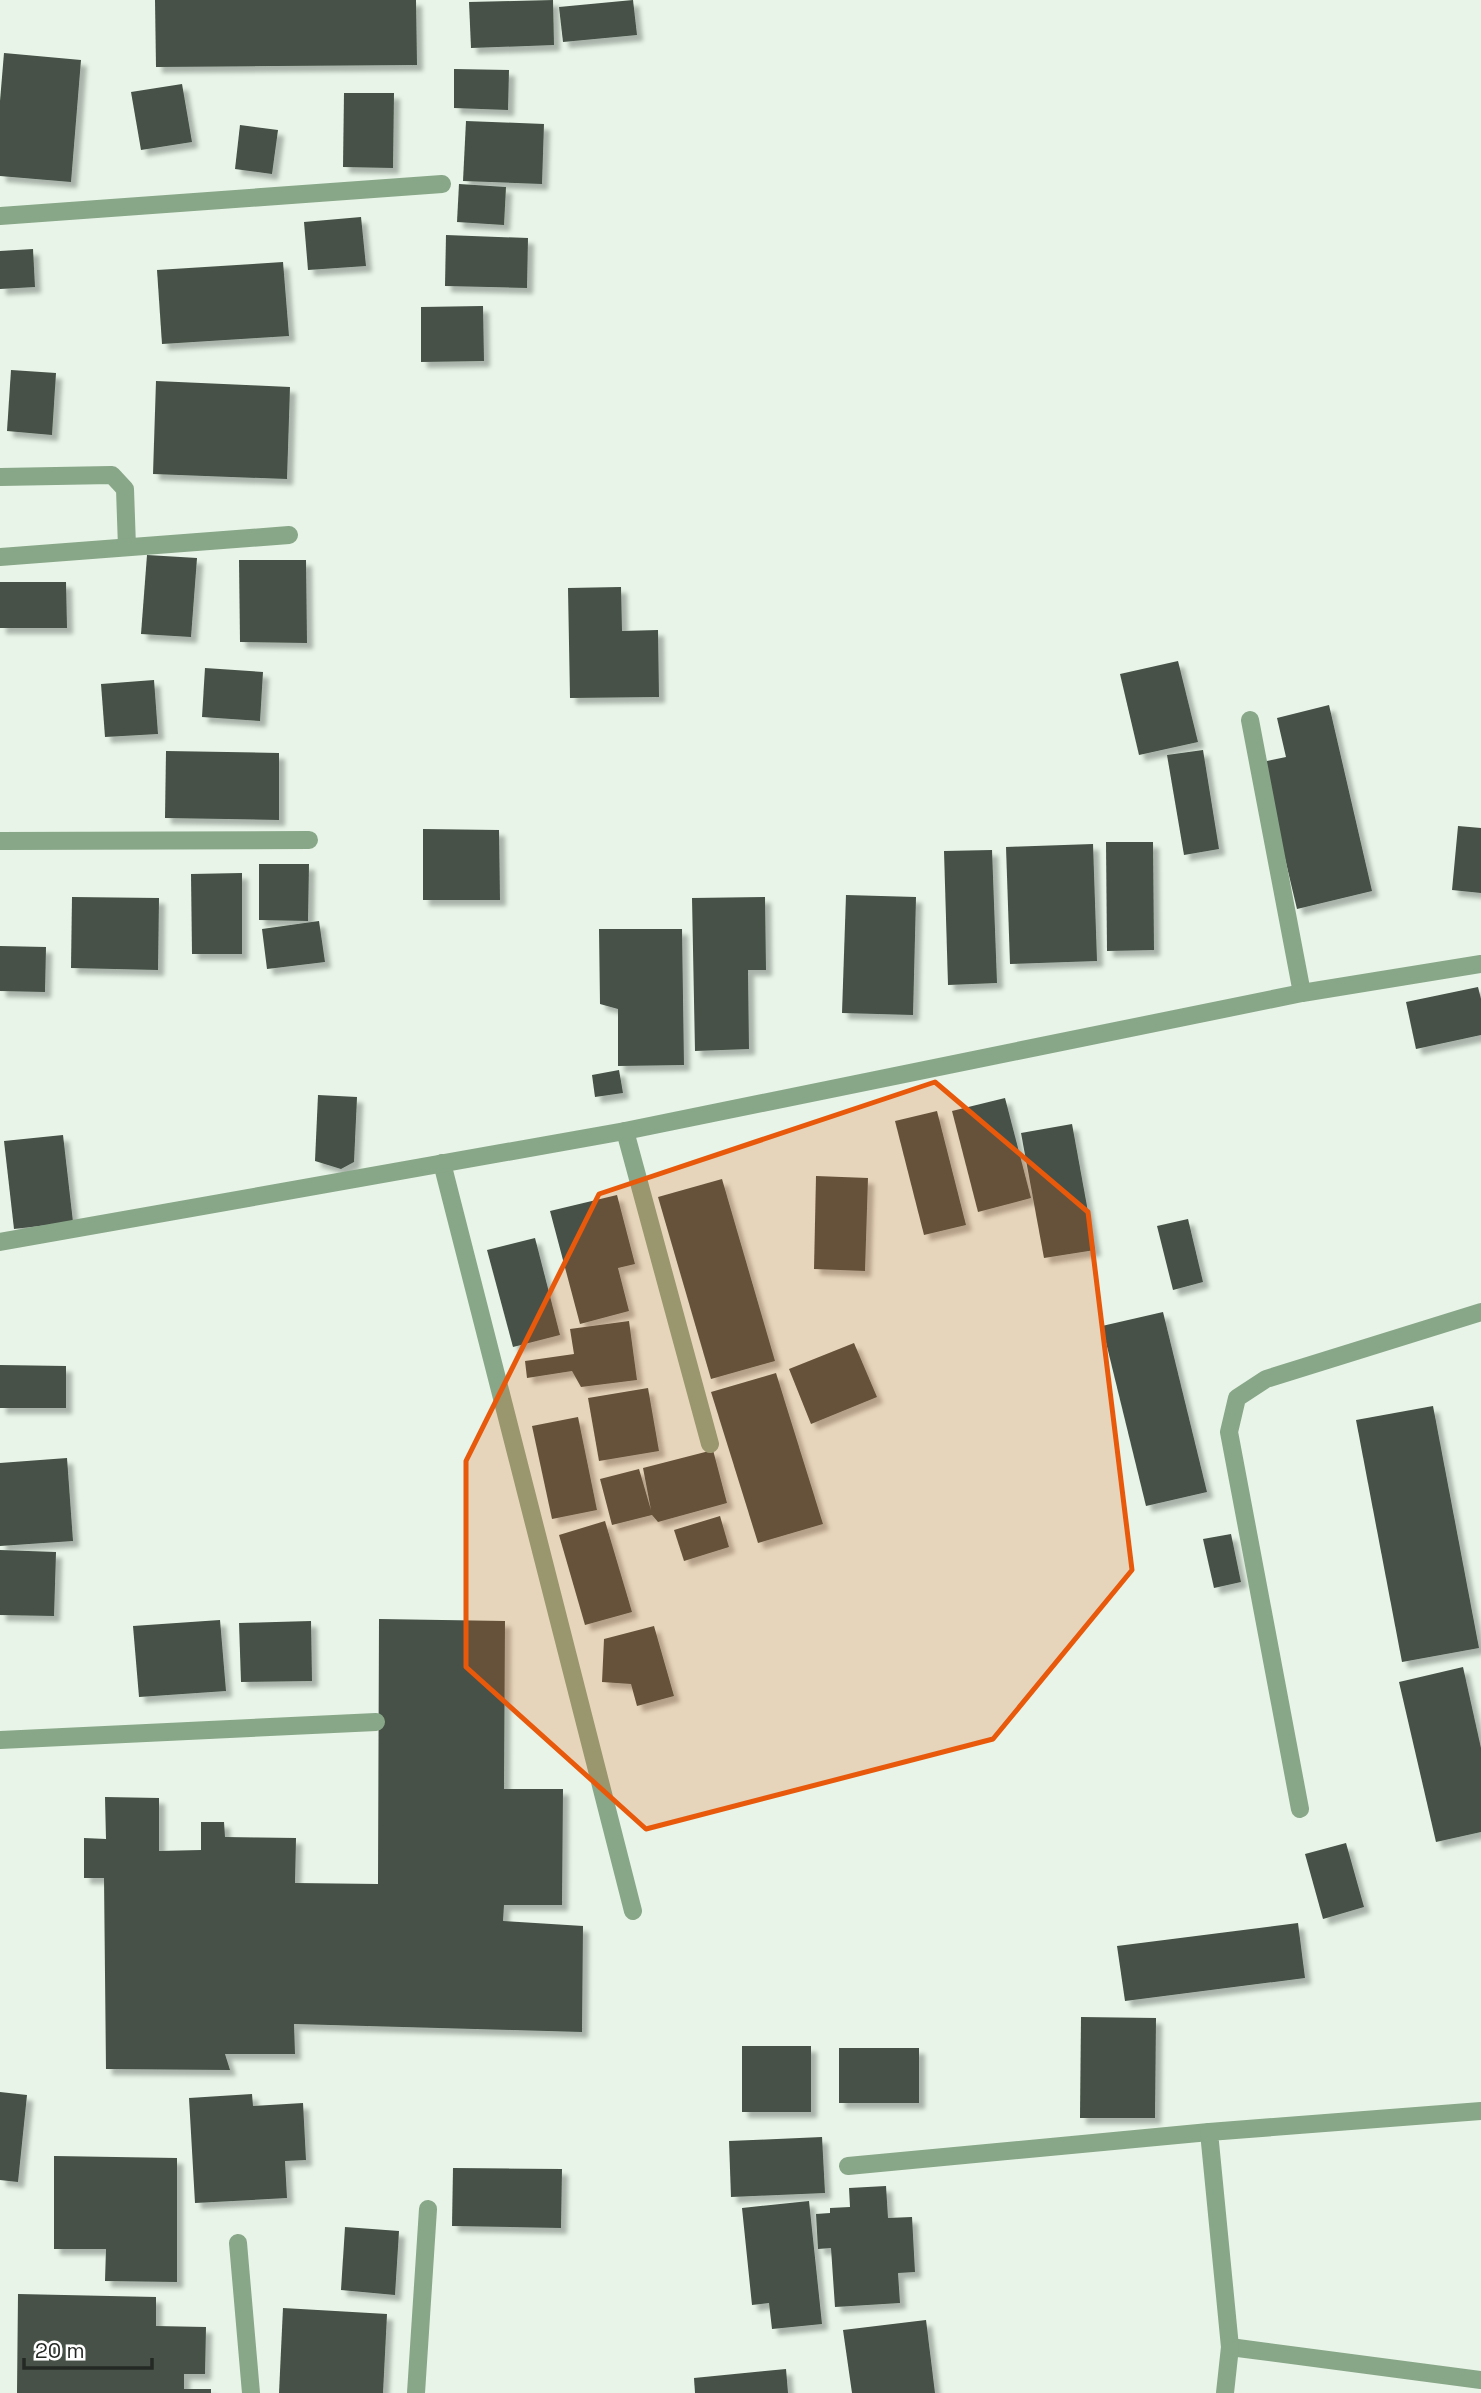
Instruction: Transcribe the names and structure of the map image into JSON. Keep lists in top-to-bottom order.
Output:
{
  "scale_bar": "20 m"
}
